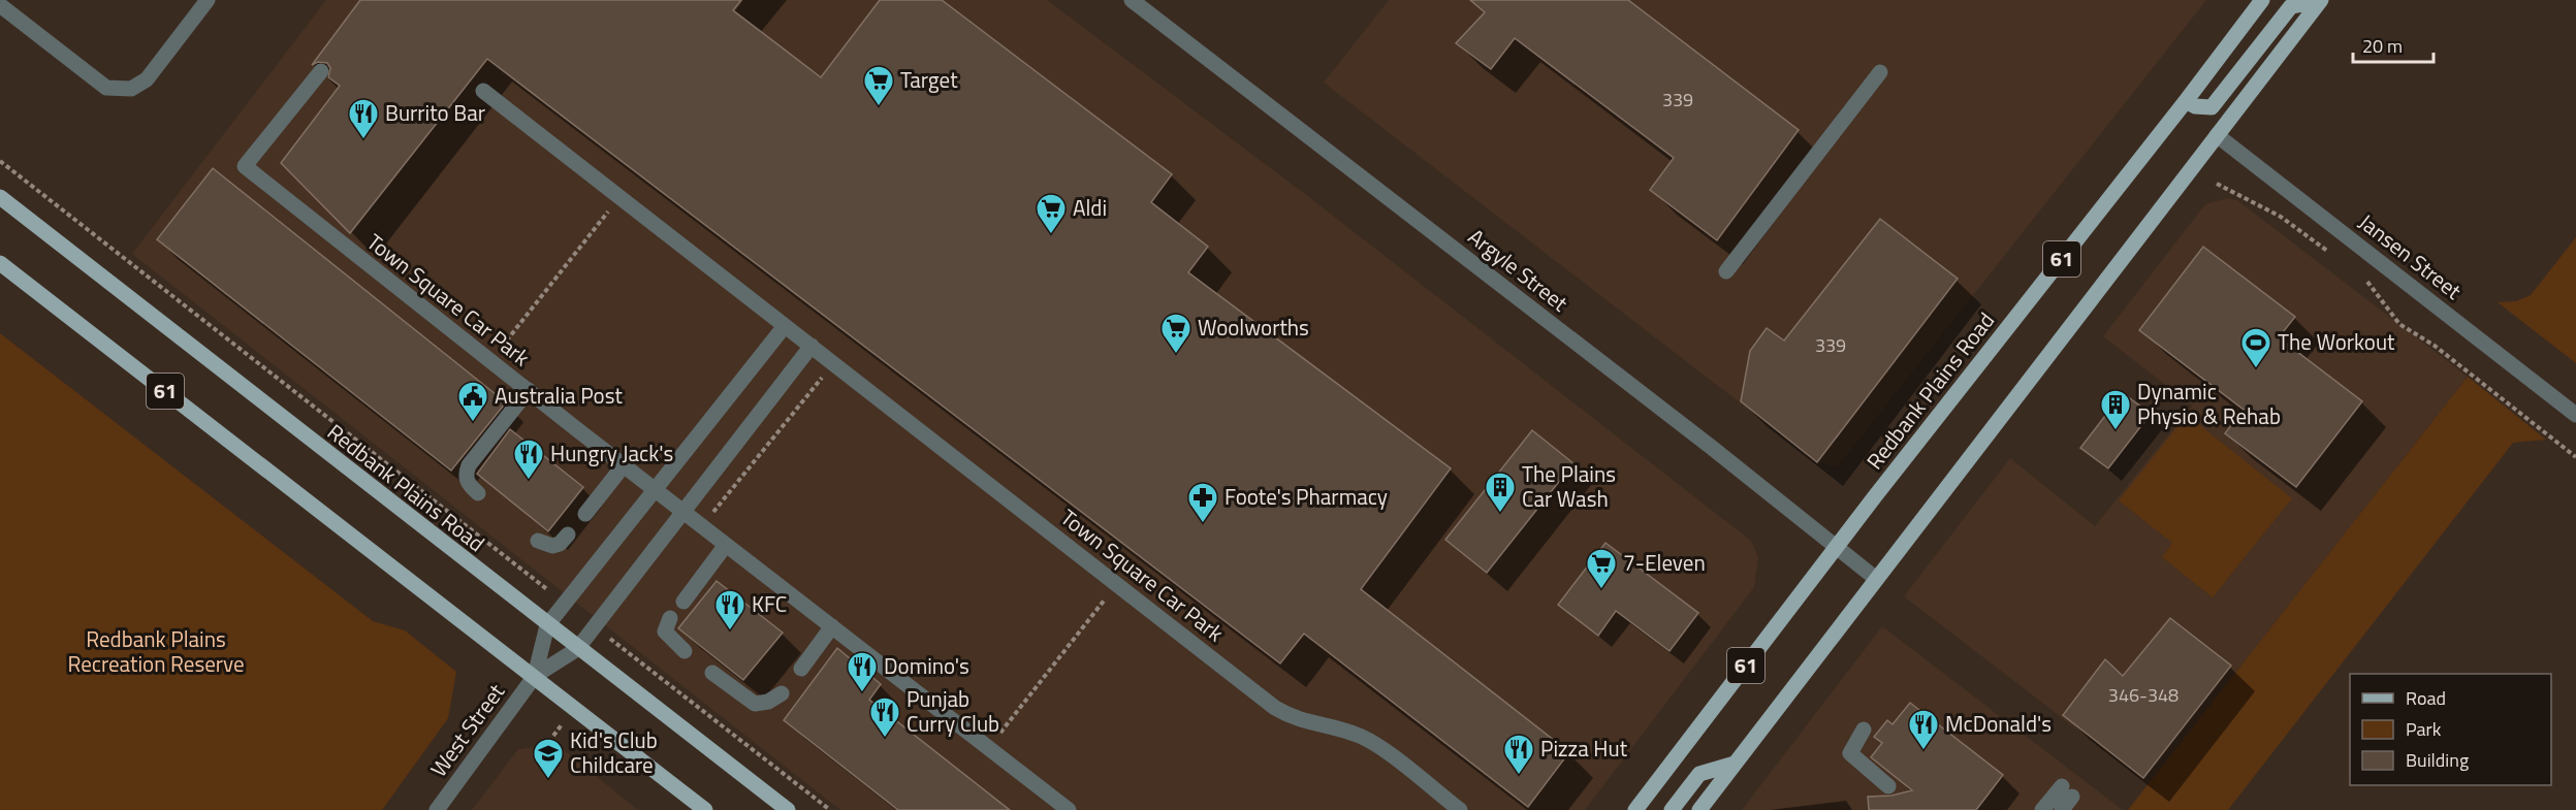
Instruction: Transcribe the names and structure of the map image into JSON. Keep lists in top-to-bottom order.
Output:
{
  "streets": {
    "main road": ["61", "Redbank Plains Road"],
    "street": [
      "Jansen Street",
      "Argyle Street",
      "Town Square Car Park",
      "West Street"
    ]
  },
  "crossings": [
    ["Jansen Street", "61"],
    ["61", "Argyle Street"],
    ["61", "West Street"],
    ["Argyle Street", "Redbank Plains Road"]
  ],
  "parks": ["Redbank Plains Recreation Reserve"],
  "places": {
    "supermarket": [
      "Target",
      "Aldi",
      "Woolworths",
      "7-Eleven"
    ],
    "restaurant": [
      "Burrito Bar",
      "Hungry Jack's",
      "KFC",
      "Domino's",
      "Punjab Curry Club",
      "McDonald's",
      "Pizza Hut"
    ],
    "sports": ["The Workout"],
    "public building": ["Australia Post"],
    "building": ["Dynamic Physio & Rehab", "The Plains Car Wash"],
    "pharmacy": ["Foote's Pharmacy"],
    "school or university": ["Kid's Club Childcare"]
  },
  "house_numbers": ["339", "339", "346-348"],
  "legend": ["Road", "Park", "Building"],
  "scale_bar": "20 m"
}
